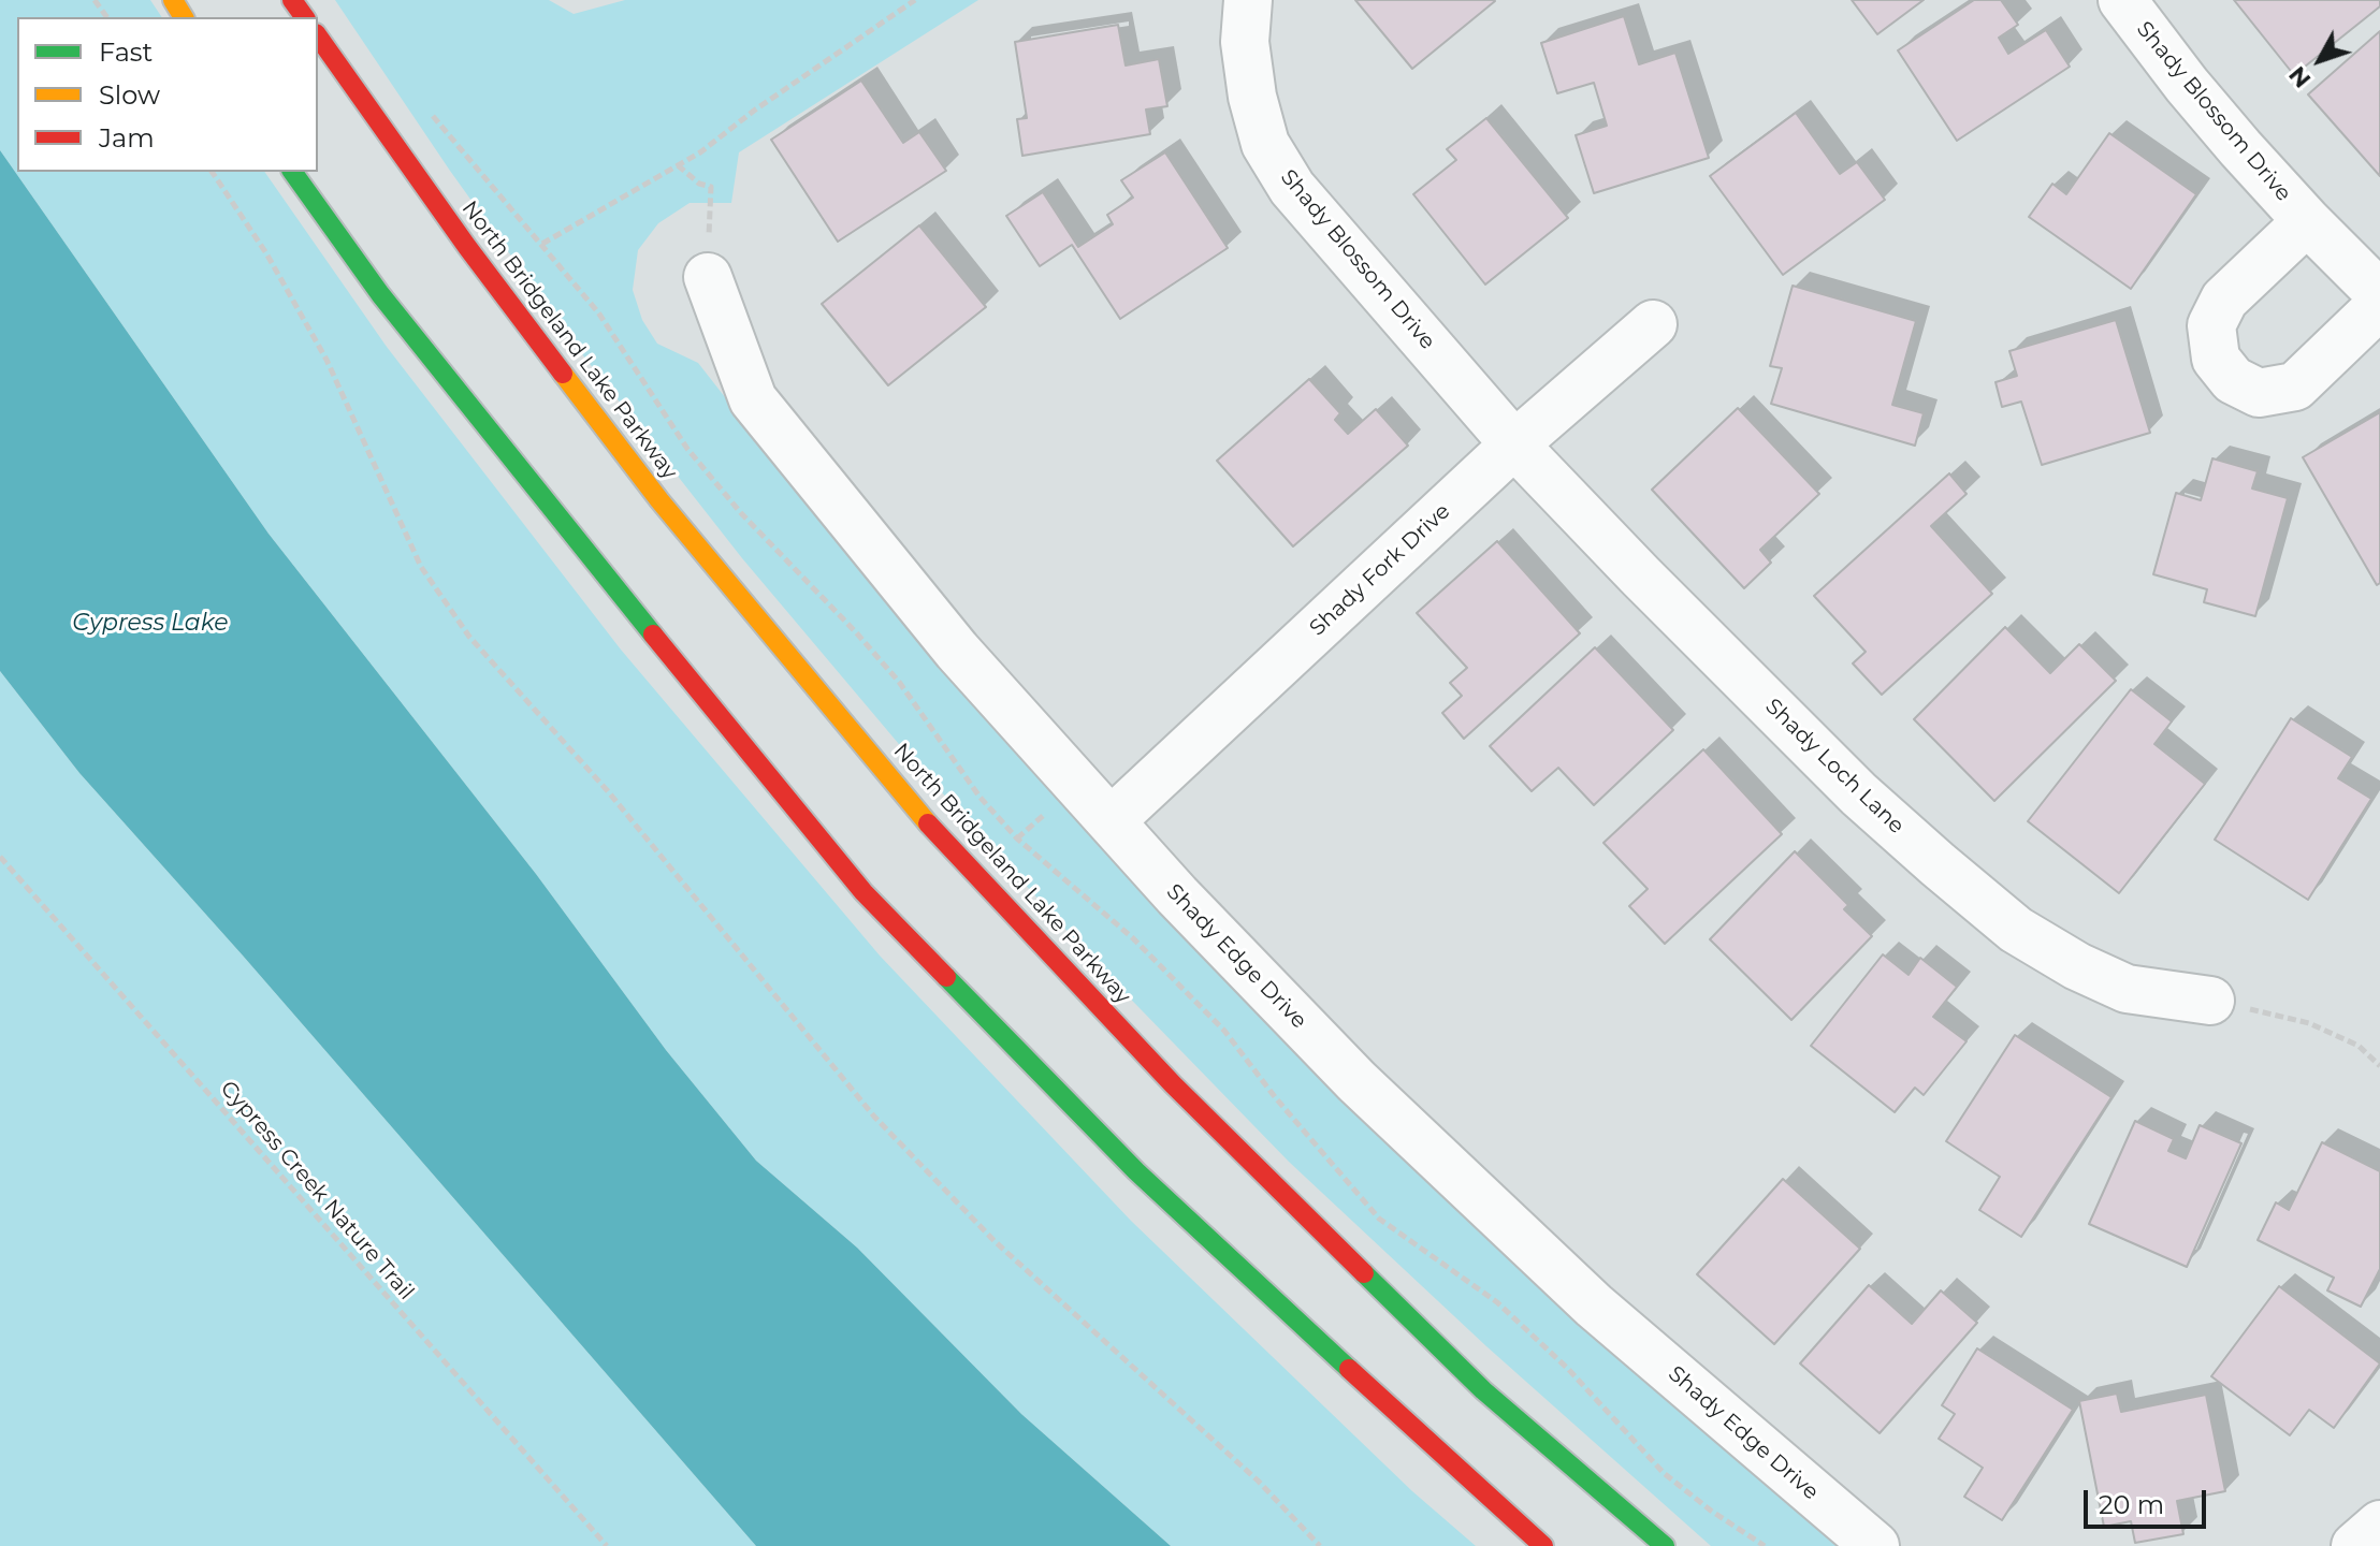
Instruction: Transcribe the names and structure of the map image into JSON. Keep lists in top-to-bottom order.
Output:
{
  "streets": {
    "main road": ["North Bridgeland Lake Parkway"],
    "street": [
      "Shady Blossom Drive",
      "Shady Fork Drive",
      "Shady Loch Lane",
      "Shady Edge Drive"
    ],
    "path": ["Cypress Creek Nature Trail"]
  },
  "crossings": [
    ["Shady Blossom Drive", "Shady Fork Drive"],
    ["Shady Blossom Drive", "Shady Loch Lane"],
    ["Shady Fork Drive", "Shady Loch Lane"],
    ["Shady Fork Drive", "Shady Edge Drive"]
  ],
  "water": ["Cypress Lake"],
  "legend": ["Fast", "Slow", "Jam"],
  "scale_bar": "20 m",
  "north": "bottom left"
}
